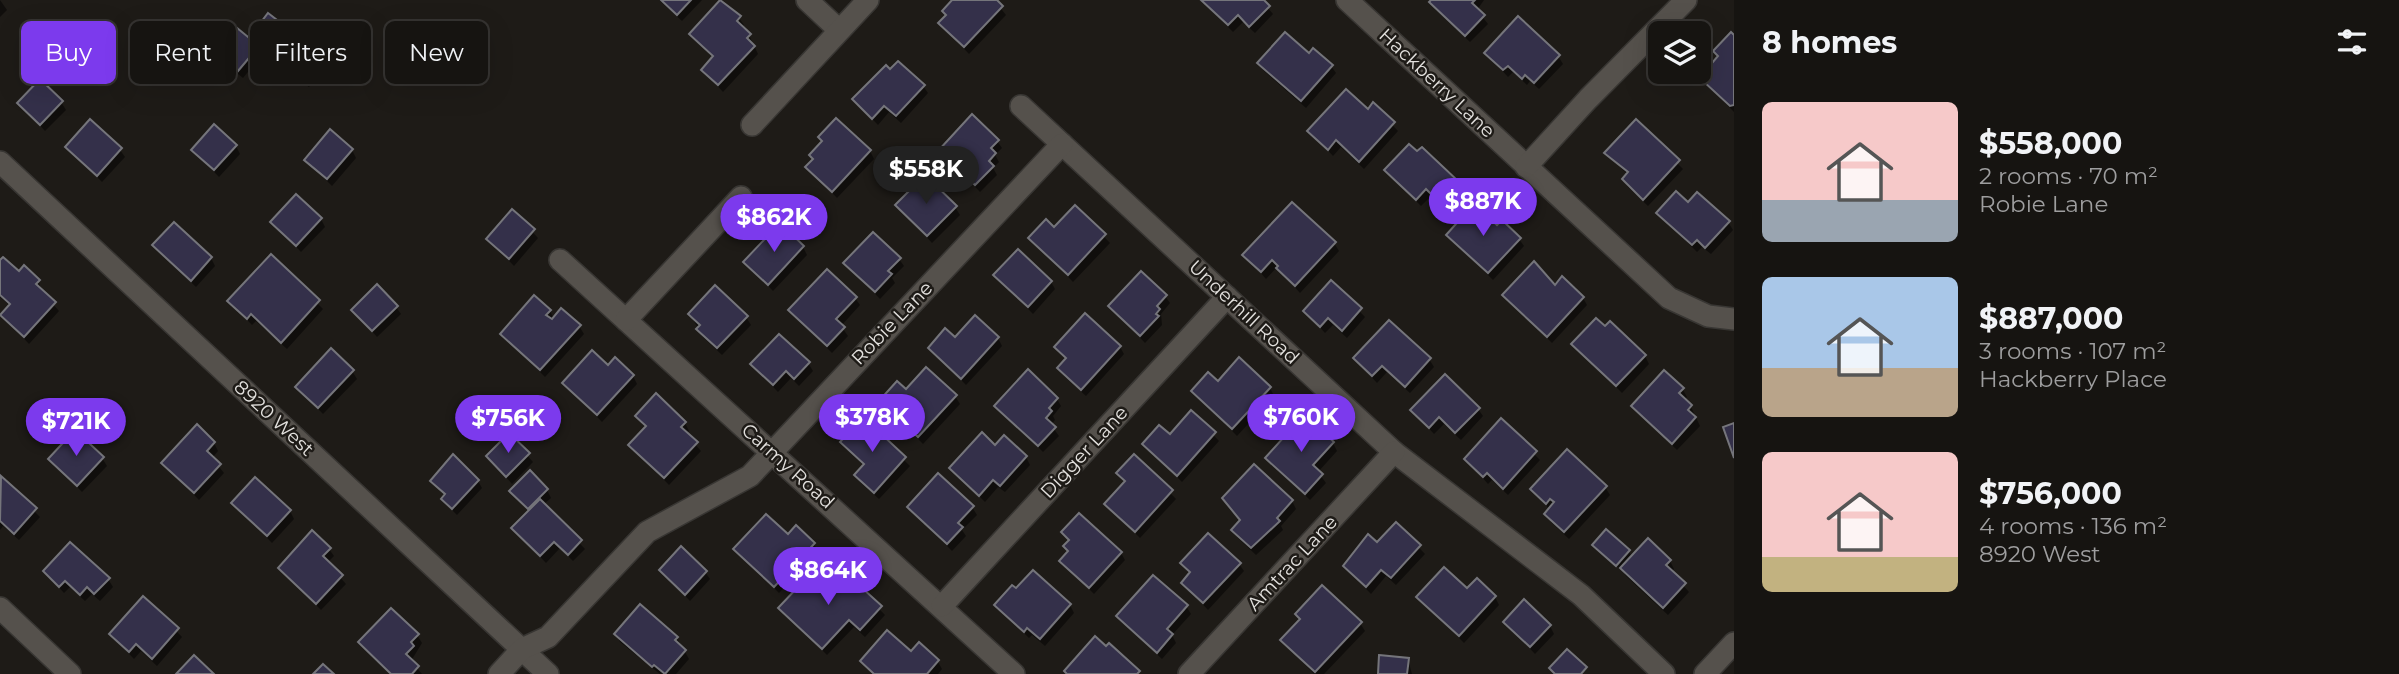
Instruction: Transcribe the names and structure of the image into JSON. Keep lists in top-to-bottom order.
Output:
{
  "streets": {
    "street": [
      "Hackberry Lane",
      "Underhill Road",
      "Robie Lane",
      "8920 West",
      "Digger Lane",
      "Carmy Road",
      "Amtrac Lane"
    ]
  },
  "crossings": [
    ["Underhill Road", "Robie Lane"],
    ["Underhill Road", "Digger Lane"],
    ["Underhill Road", "Amtrac Lane"],
    ["Robie Lane", "8920 West"],
    ["Robie Lane", "Carmy Road"],
    ["Digger Lane", "Carmy Road"]
  ],
  "page": {
    "heading": "8 homes",
    "chip": [
      "Buy",
      "Rent",
      "Filters",
      "New"
    ],
    "list": [
      {
        "name": "$558,000",
        "note": "2 rooms · 70 m² · Robie Lane"
      },
      {
        "name": "$887,000",
        "note": "3 rooms · 107 m² · Hackberry Place"
      },
      {
        "name": "$756,000",
        "note": "4 rooms · 136 m² · 8920 West"
      }
    ],
    "price": [
      "$558K",
      "$887K",
      "$862K",
      "$378K",
      "$760K",
      "$756K",
      "$721K",
      "$864K"
    ]
  }
}
